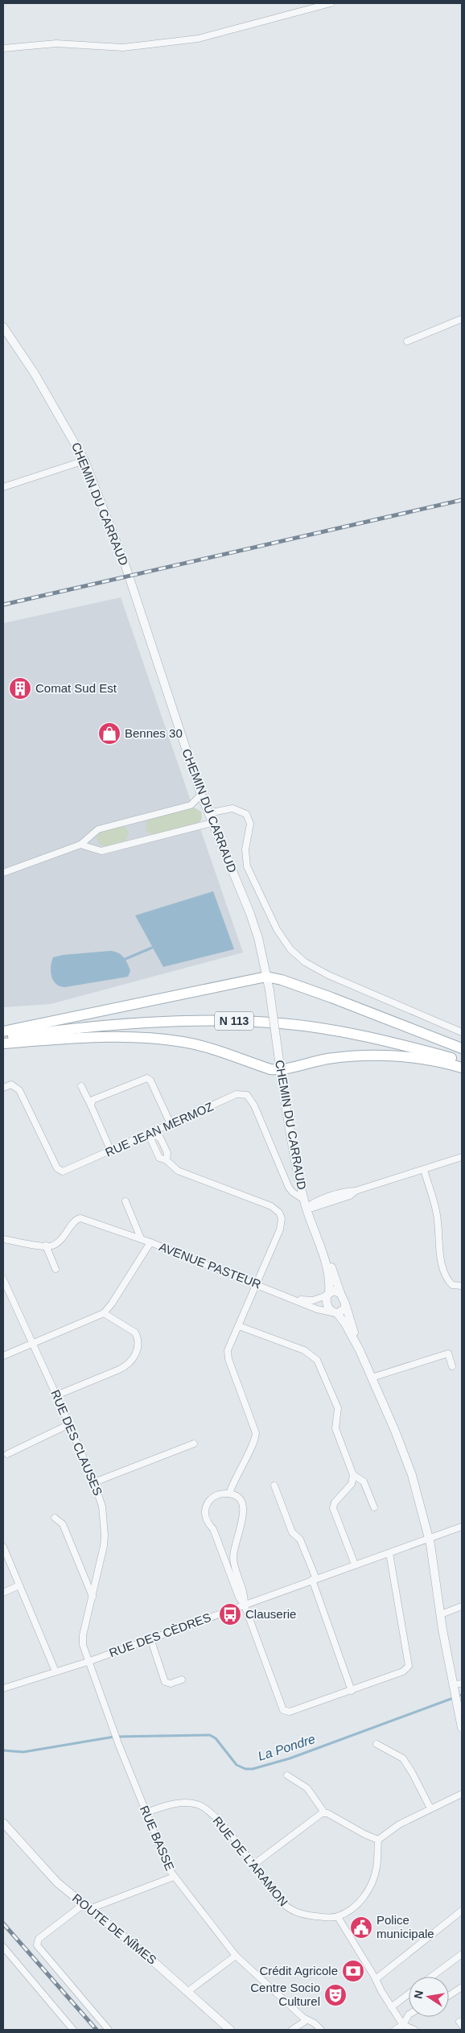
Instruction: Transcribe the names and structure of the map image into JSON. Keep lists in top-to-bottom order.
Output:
{
  "streets": {
    "main road": ["N 113"],
    "street": [
      "CHEMIN DU CARRAUD",
      "RUE JEAN MERMOZ",
      "AVENUE PASTEUR",
      "RUE DES CLAUSES",
      "RUE DES CÈDRES",
      "RUE BASSE",
      "RUE DE L'ARAMON",
      "ROUTE DE NÎMES"
    ]
  },
  "crossings": [
    ["CHEMIN DU CARRAUD", "RUE JEAN MERMOZ"],
    ["CHEMIN DU CARRAUD", "AVENUE PASTEUR"],
    ["CHEMIN DU CARRAUD", "RUE DES CÈDRES"],
    ["AVENUE PASTEUR", "RUE DES CLAUSES"],
    ["RUE DES CLAUSES", "RUE DES CÈDRES"],
    ["RUE DES CLAUSES", "RUE BASSE"],
    ["RUE DES CÈDRES", "RUE BASSE"],
    ["RUE BASSE", "RUE DE L'ARAMON"]
  ],
  "water": ["La Pondre"],
  "places": {
    "building": ["Comat Sud Est"],
    "shop": ["Bennes 30"],
    "bus stop": ["Clauserie"],
    "public building": ["Police municipale"],
    "bank": ["Crédit Agricole"],
    "theatre": ["Centre Socio Culturel"]
  },
  "north": "left"
}
